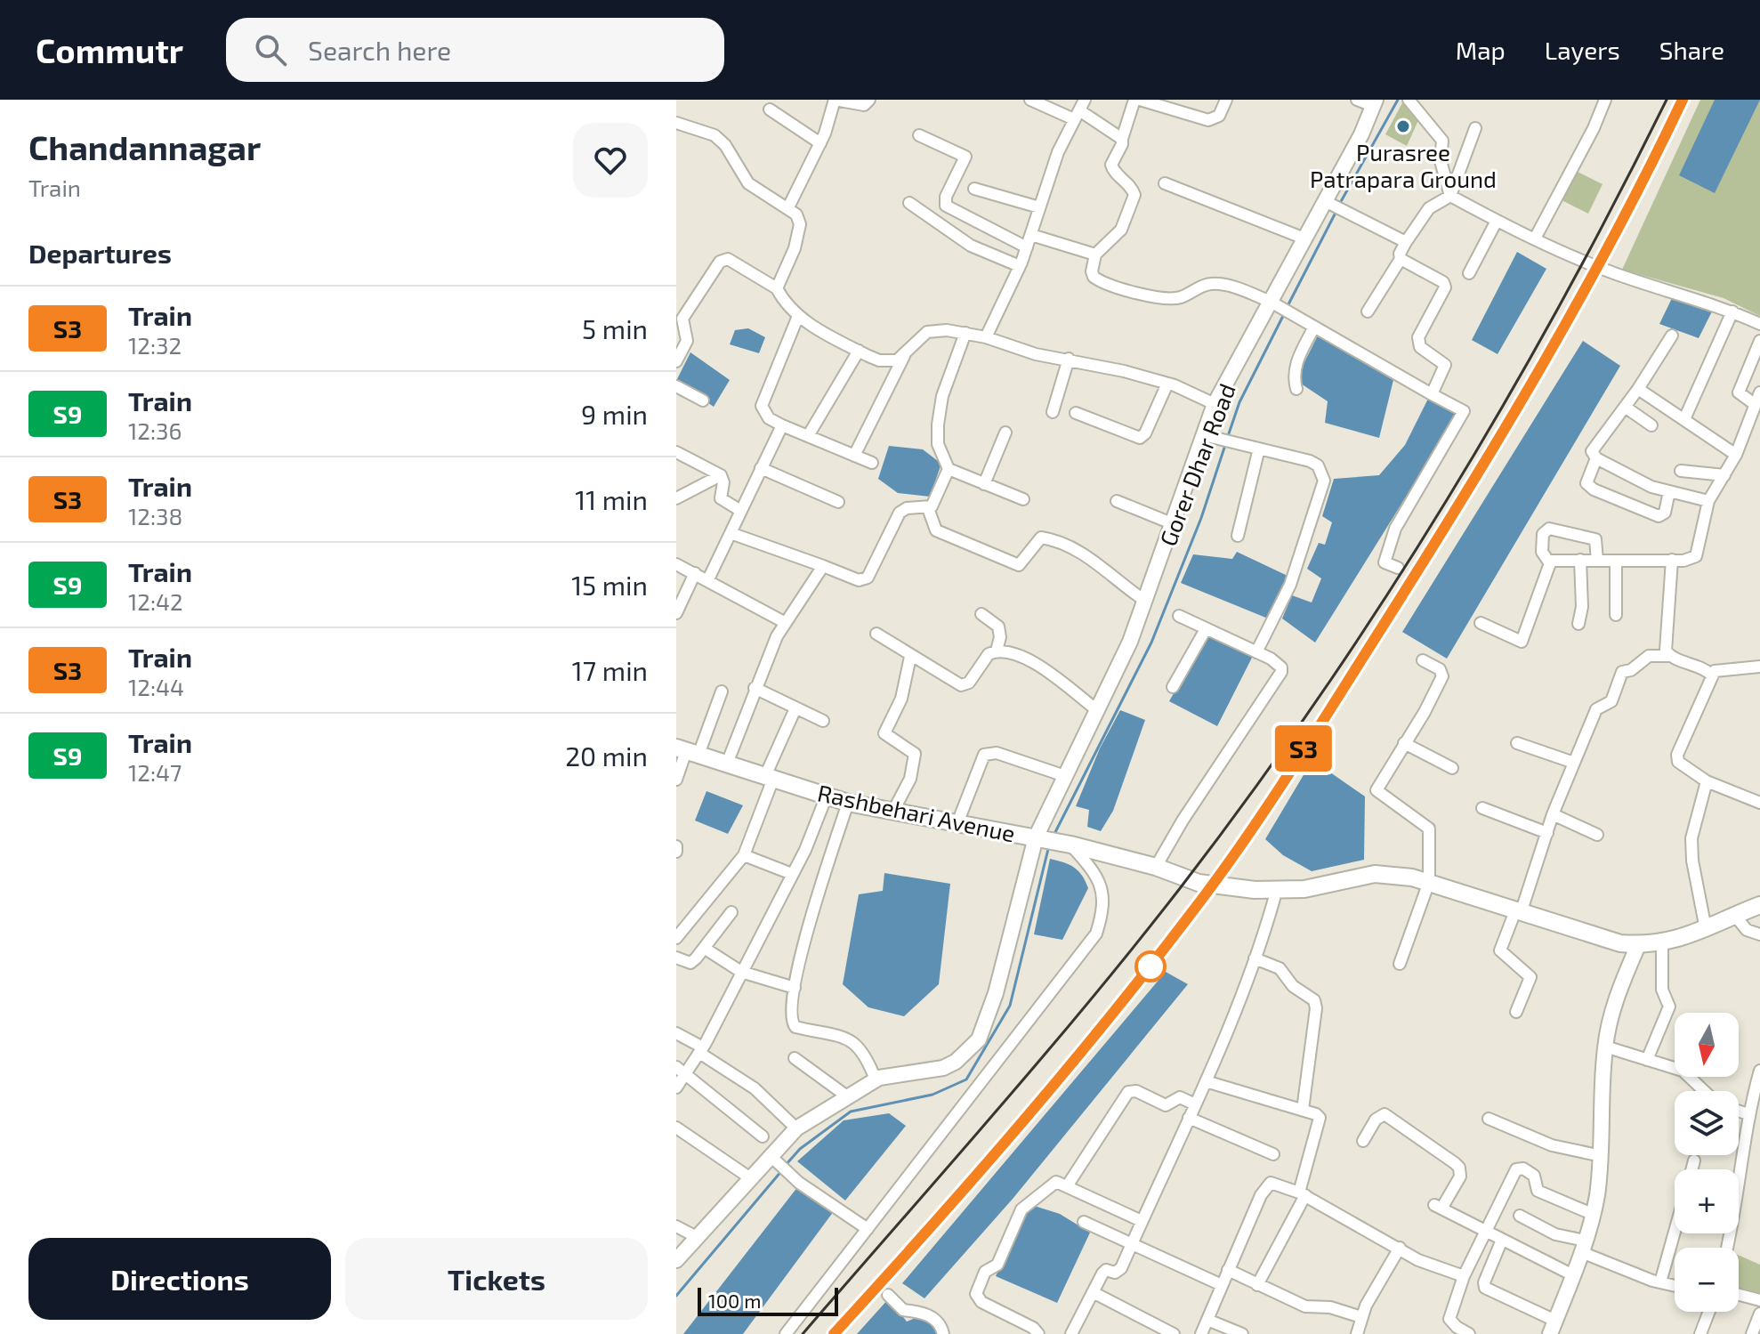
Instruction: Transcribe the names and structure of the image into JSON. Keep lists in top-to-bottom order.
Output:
{
  "streets": {
    "main road": ["Rashbehari Avenue"],
    "street": ["Gorer Dhar Road"]
  },
  "crossings": [
    ["Gorer Dhar Road", "Rashbehari Avenue"]
  ],
  "places": ["Purasree Patrapara Ground"],
  "scale_bar": "100 m",
  "north": "bottom",
  "page": {
    "header": "Commutr",
    "search": "Search here",
    "nav": ["Map", "Layers", "Share"],
    "heading": [
      ["Chandannagar", "Train"],
      "Departures"
    ],
    "on_map": "S3",
    "list": [
      {
        "mark": "S3",
        "name": "Train",
        "note": "12:32",
        "value": "5 min"
      },
      {
        "mark": "S9",
        "name": "Train",
        "note": "12:36",
        "value": "9 min"
      },
      {
        "mark": "S3",
        "name": "Train",
        "note": "12:38",
        "value": "11 min"
      },
      {
        "mark": "S9",
        "name": "Train",
        "note": "12:42",
        "value": "15 min"
      },
      {
        "mark": "S3",
        "name": "Train",
        "note": "12:44",
        "value": "17 min"
      },
      {
        "mark": "S9",
        "name": "Train",
        "note": "12:47",
        "value": "20 min"
      }
    ],
    "map_buttons": ["+", "−"],
    "buttons": ["Directions", "Tickets"],
    "scale": "100 m"
  }
}
